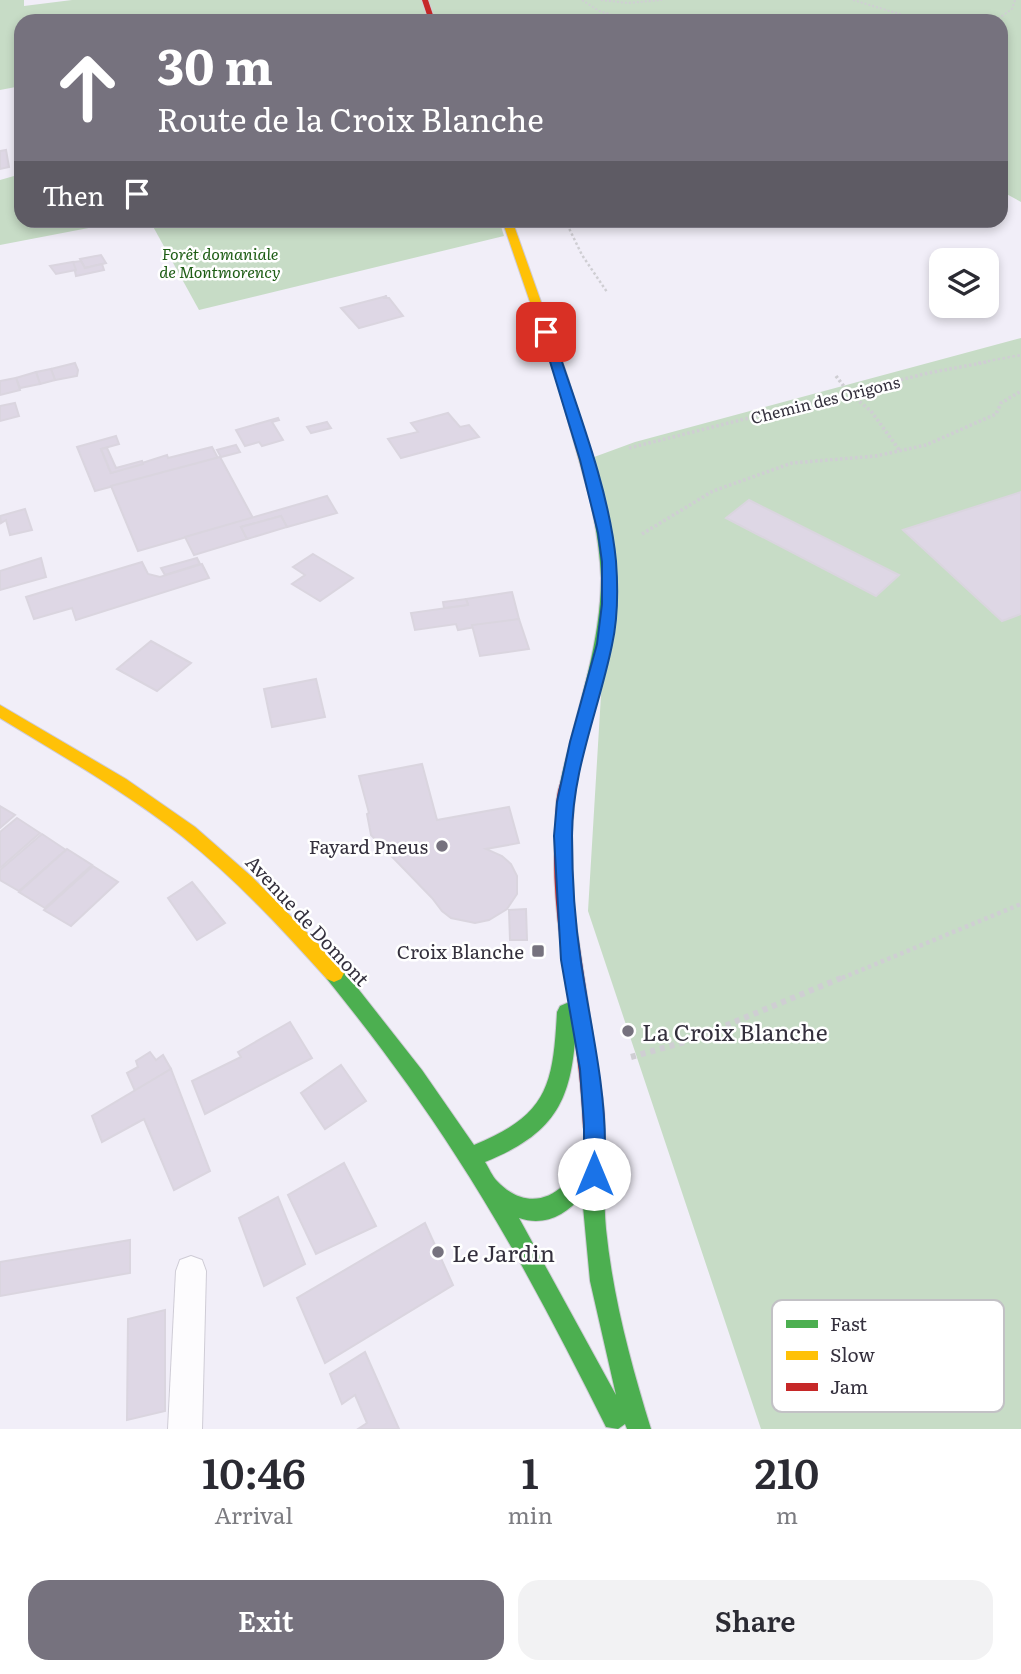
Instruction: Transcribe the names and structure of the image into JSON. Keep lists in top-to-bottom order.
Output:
{
  "streets": {
    "main road": ["Avenue de Domont"],
    "path": ["Chemin des Origons"]
  },
  "parks": ["Forêt domaniale de Montmorency"],
  "places": {
    "other": ["Fayard Pneus", "La Croix Blanche", "Le Jardin"],
    "transit": ["Croix Blanche"]
  },
  "legend": ["Fast", "Slow", "Jam"],
  "page": {
    "turn": ["30 m", "Route de la Croix Blanche"],
    "then": "Then",
    "eta": [
      "10:46",
      "Arrival",
      "1",
      "min",
      "210",
      "m"
    ],
    "buttons": ["Exit", "Share"]
  }
}
